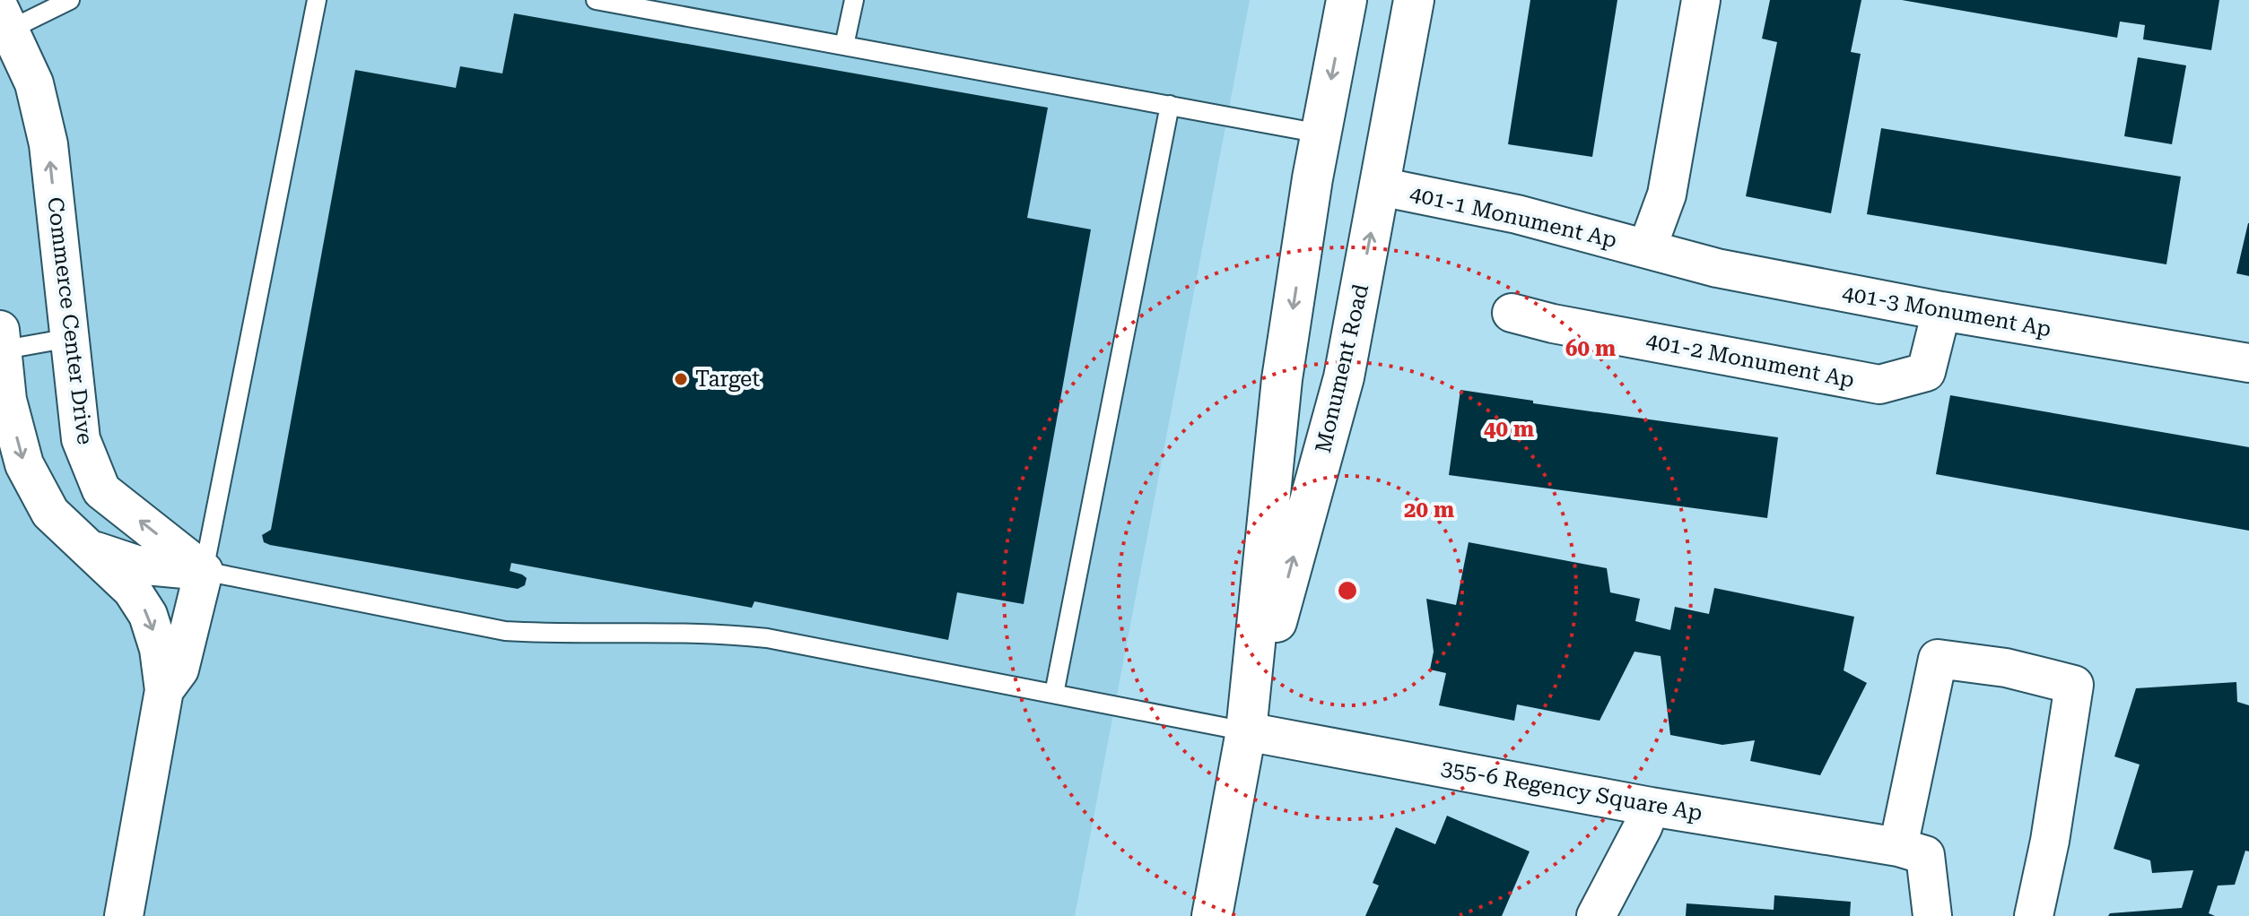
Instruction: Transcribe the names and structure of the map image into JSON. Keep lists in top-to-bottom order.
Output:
{
  "streets": {
    "main road": ["Monument Road"],
    "street": [
      "401-1 Monument Ap",
      "401-3 Monument Ap",
      "Commerce Center Drive",
      "401-2 Monument Ap",
      "355-6 Regency Square Ap"
    ]
  },
  "crossings": [
    ["401-1 Monument Ap", "401-3 Monument Ap"],
    ["401-1 Monument Ap", "Monument Road"],
    ["401-3 Monument Ap", "401-2 Monument Ap"],
    ["Monument Road", "355-6 Regency Square Ap"]
  ],
  "places": ["Target"],
  "rings": ["60 m", "40 m", "20 m"]
}
